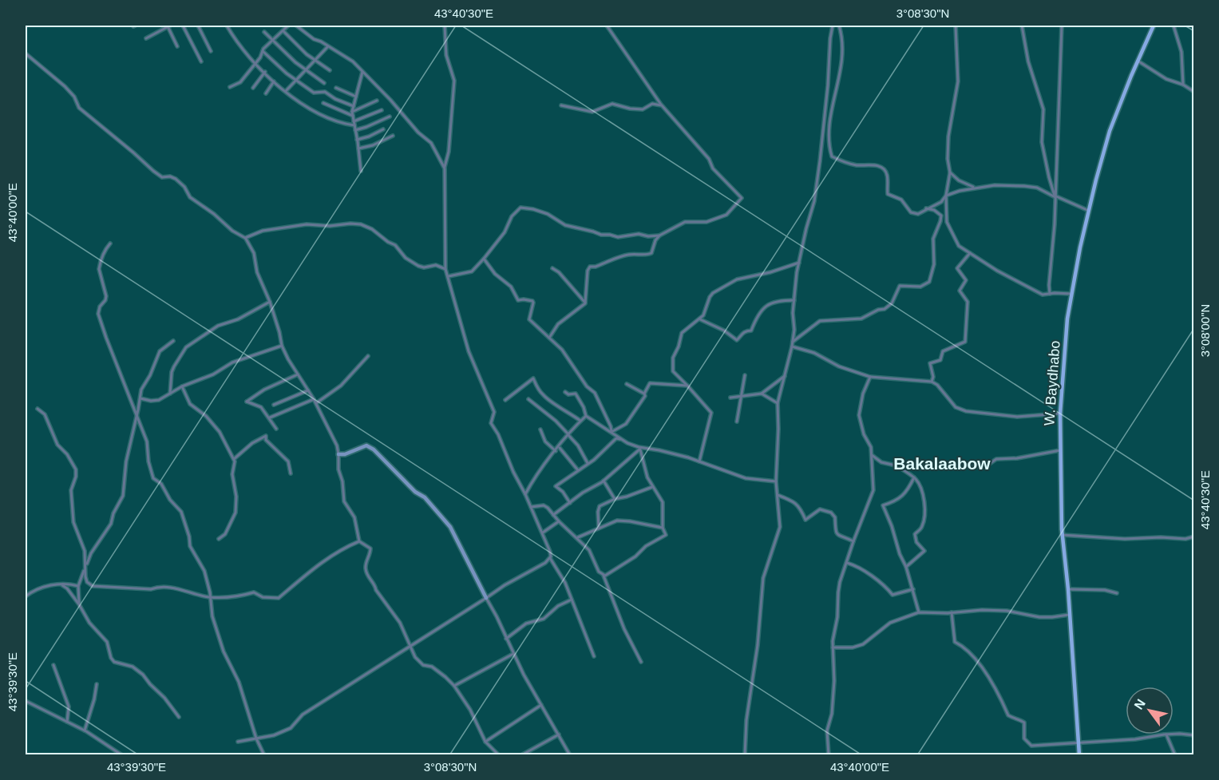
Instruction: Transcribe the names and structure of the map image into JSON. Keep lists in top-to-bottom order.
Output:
{
  "streets": {
    "main road": ["W. Baydhabo"]
  },
  "districts": ["Bakalaabow"],
  "north": "top left",
  "coordinates": [
    "43°40'30\"E",
    "3°08'30\"N",
    "43°40'00\"E",
    "3°08'00\"N",
    "43°39'30\"E"
  ]
}
